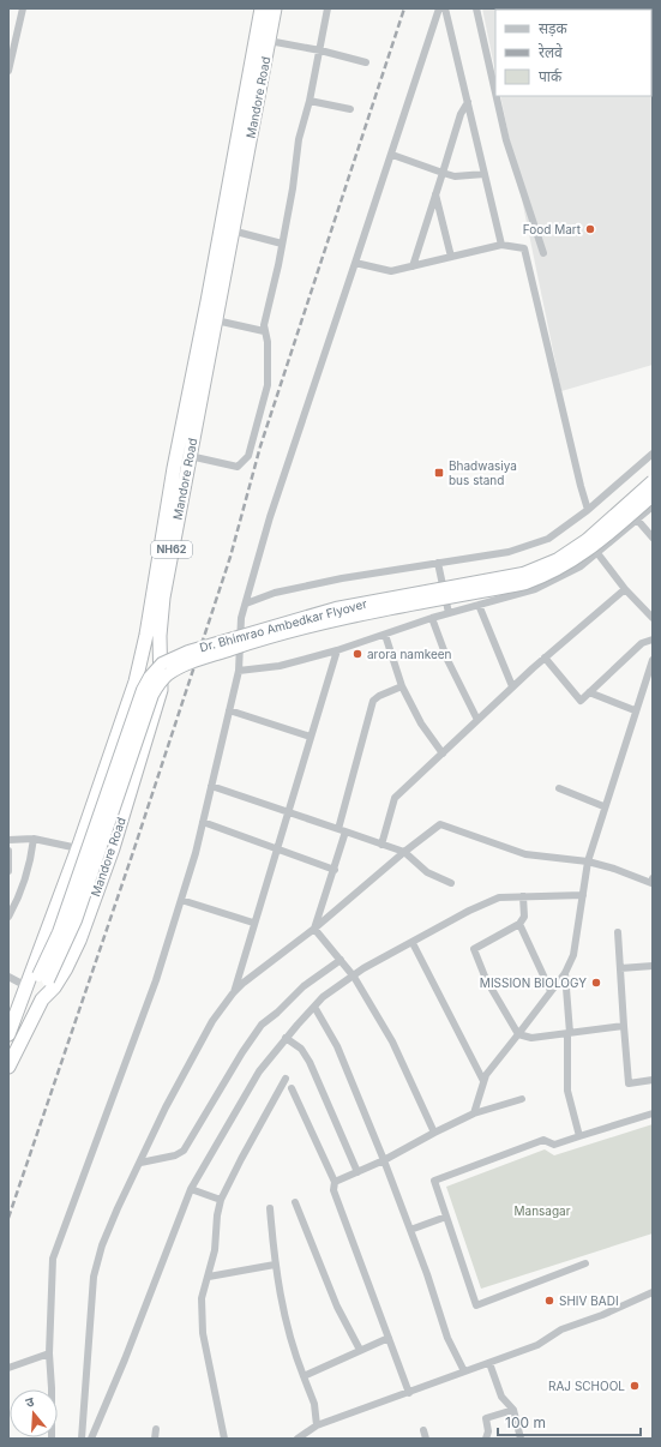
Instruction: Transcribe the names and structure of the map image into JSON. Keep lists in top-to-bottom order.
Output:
{
  "streets": {
    "highway": ["Mandore Road", "NH62"],
    "main road": ["Dr. Bhimrao Ambedkar Flyover"]
  },
  "parks": ["Mansagar"],
  "places": {
    "other": [
      "Food Mart",
      "arora namkeen",
      "MISSION BIOLOGY",
      "SHIV BADI",
      "RAJ SCHOOL"
    ],
    "transit": ["Bhadwasiya bus stand"]
  },
  "legend": ["सड़क", "रेलवे", "पार्क"],
  "scale_bar": "100 m",
  "north": "top"
}
